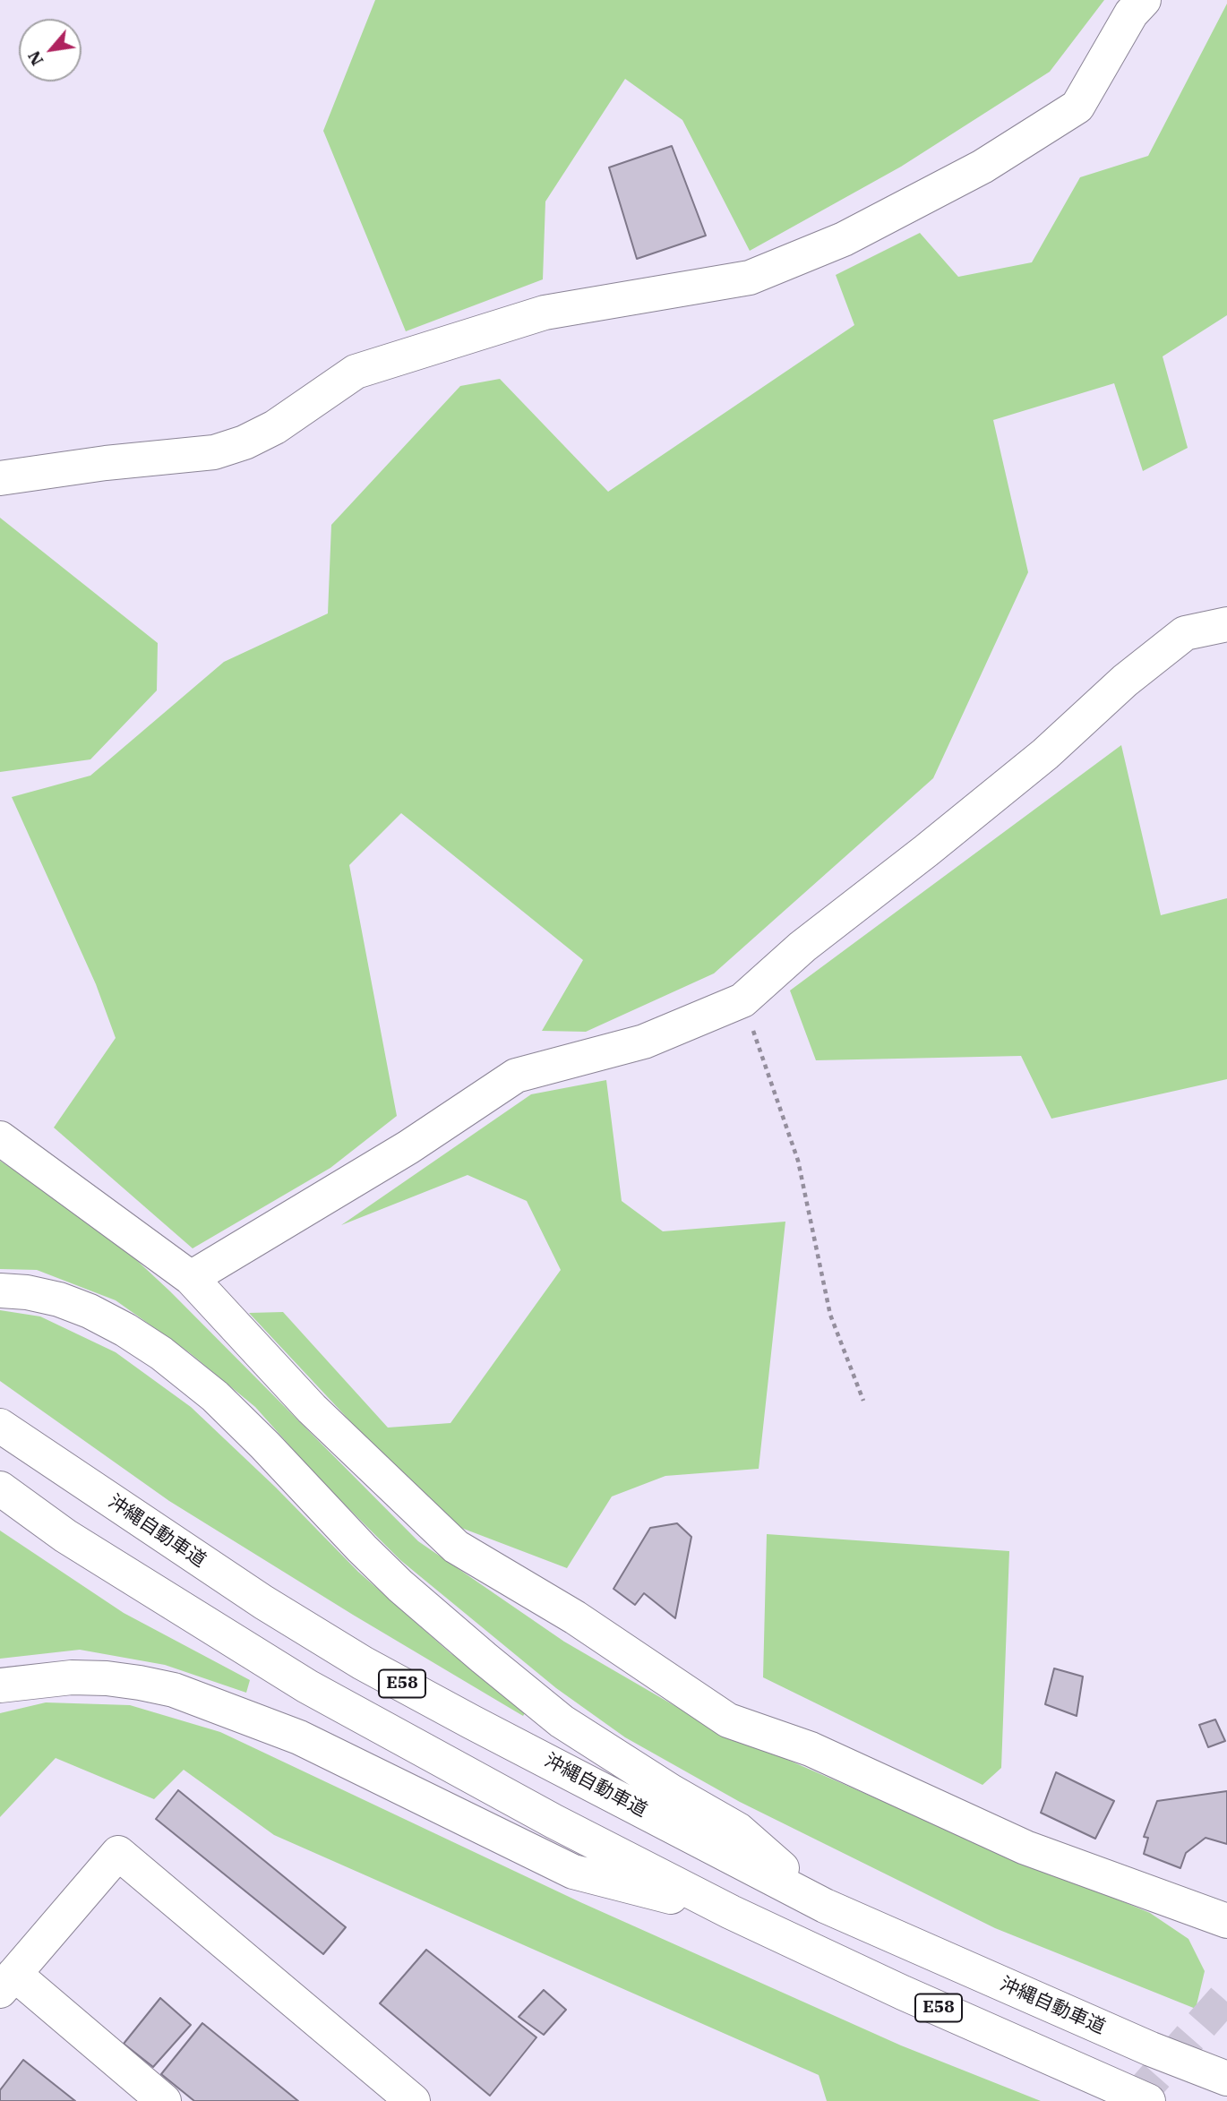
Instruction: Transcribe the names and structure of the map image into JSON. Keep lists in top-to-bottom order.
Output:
{
  "streets": {
    "main road": ["沖縄自動車道", "E58"]
  },
  "north": "bottom left"
}
